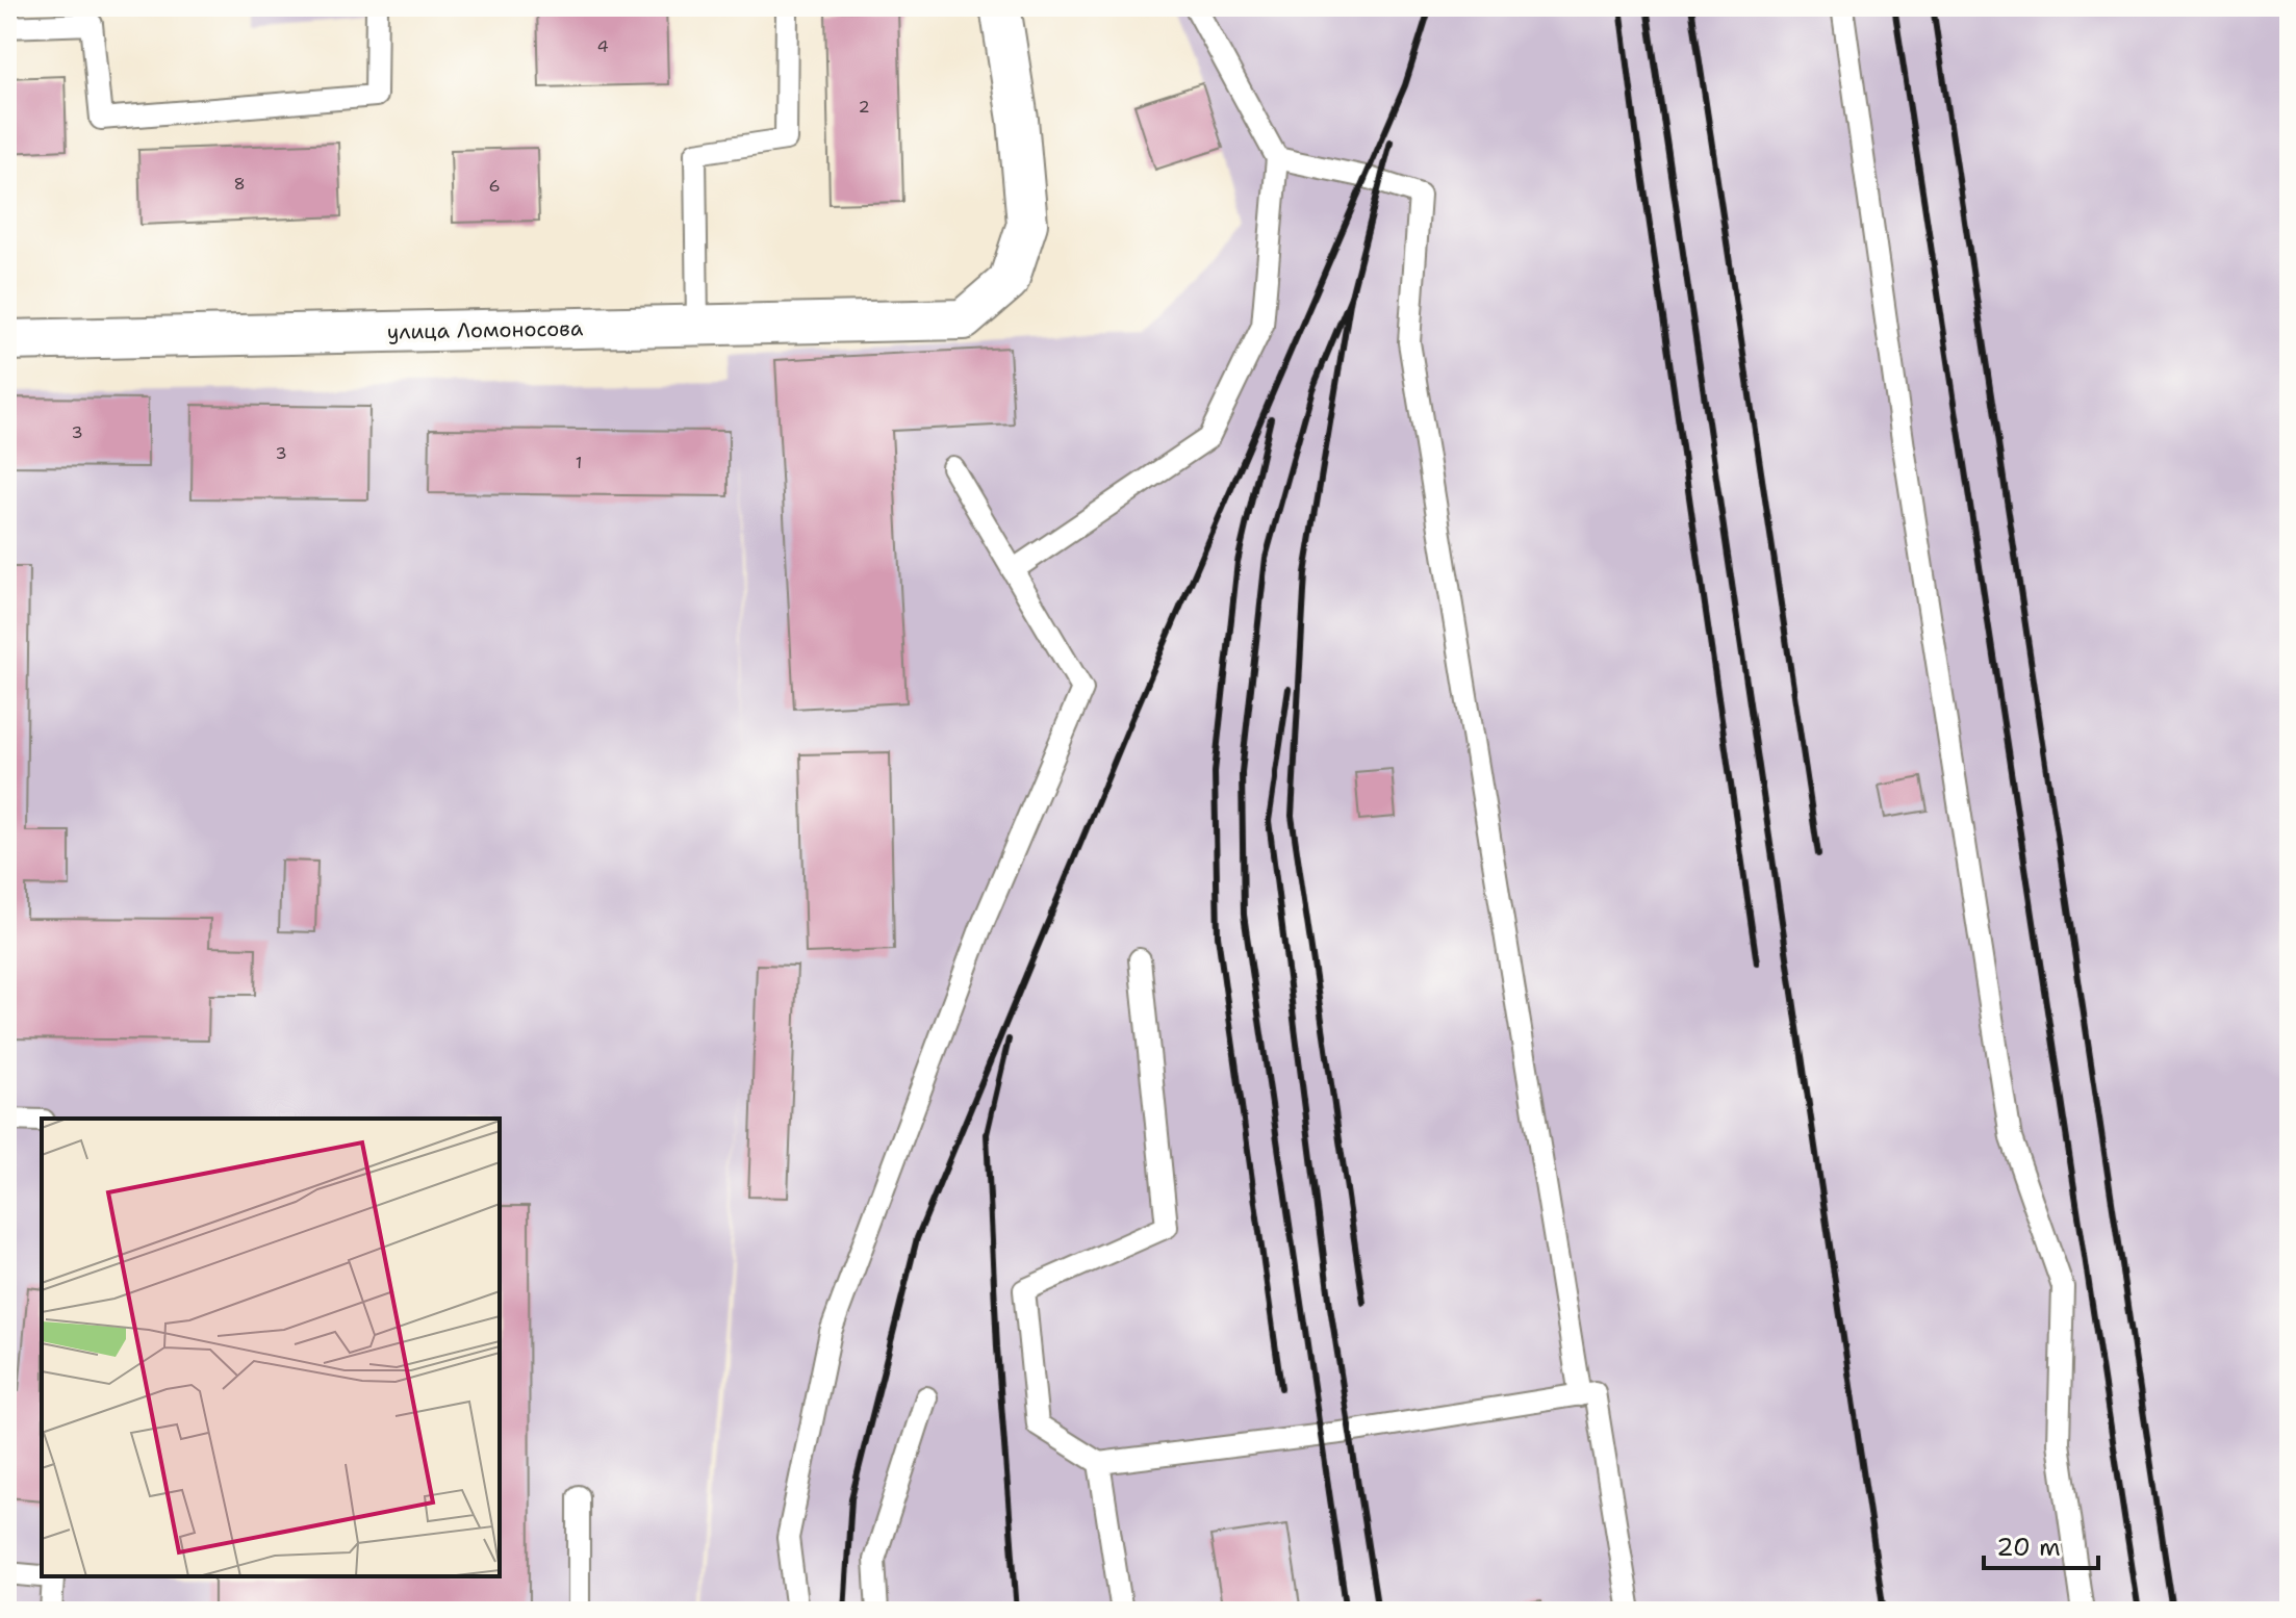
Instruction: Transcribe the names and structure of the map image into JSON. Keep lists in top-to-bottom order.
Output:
{
  "streets": {
    "street": ["улица Ломоносова"]
  },
  "house_numbers": [
    "4",
    "2",
    "8",
    "6",
    "3",
    "3",
    "1"
  ],
  "scale_bar": "20 m"
}
